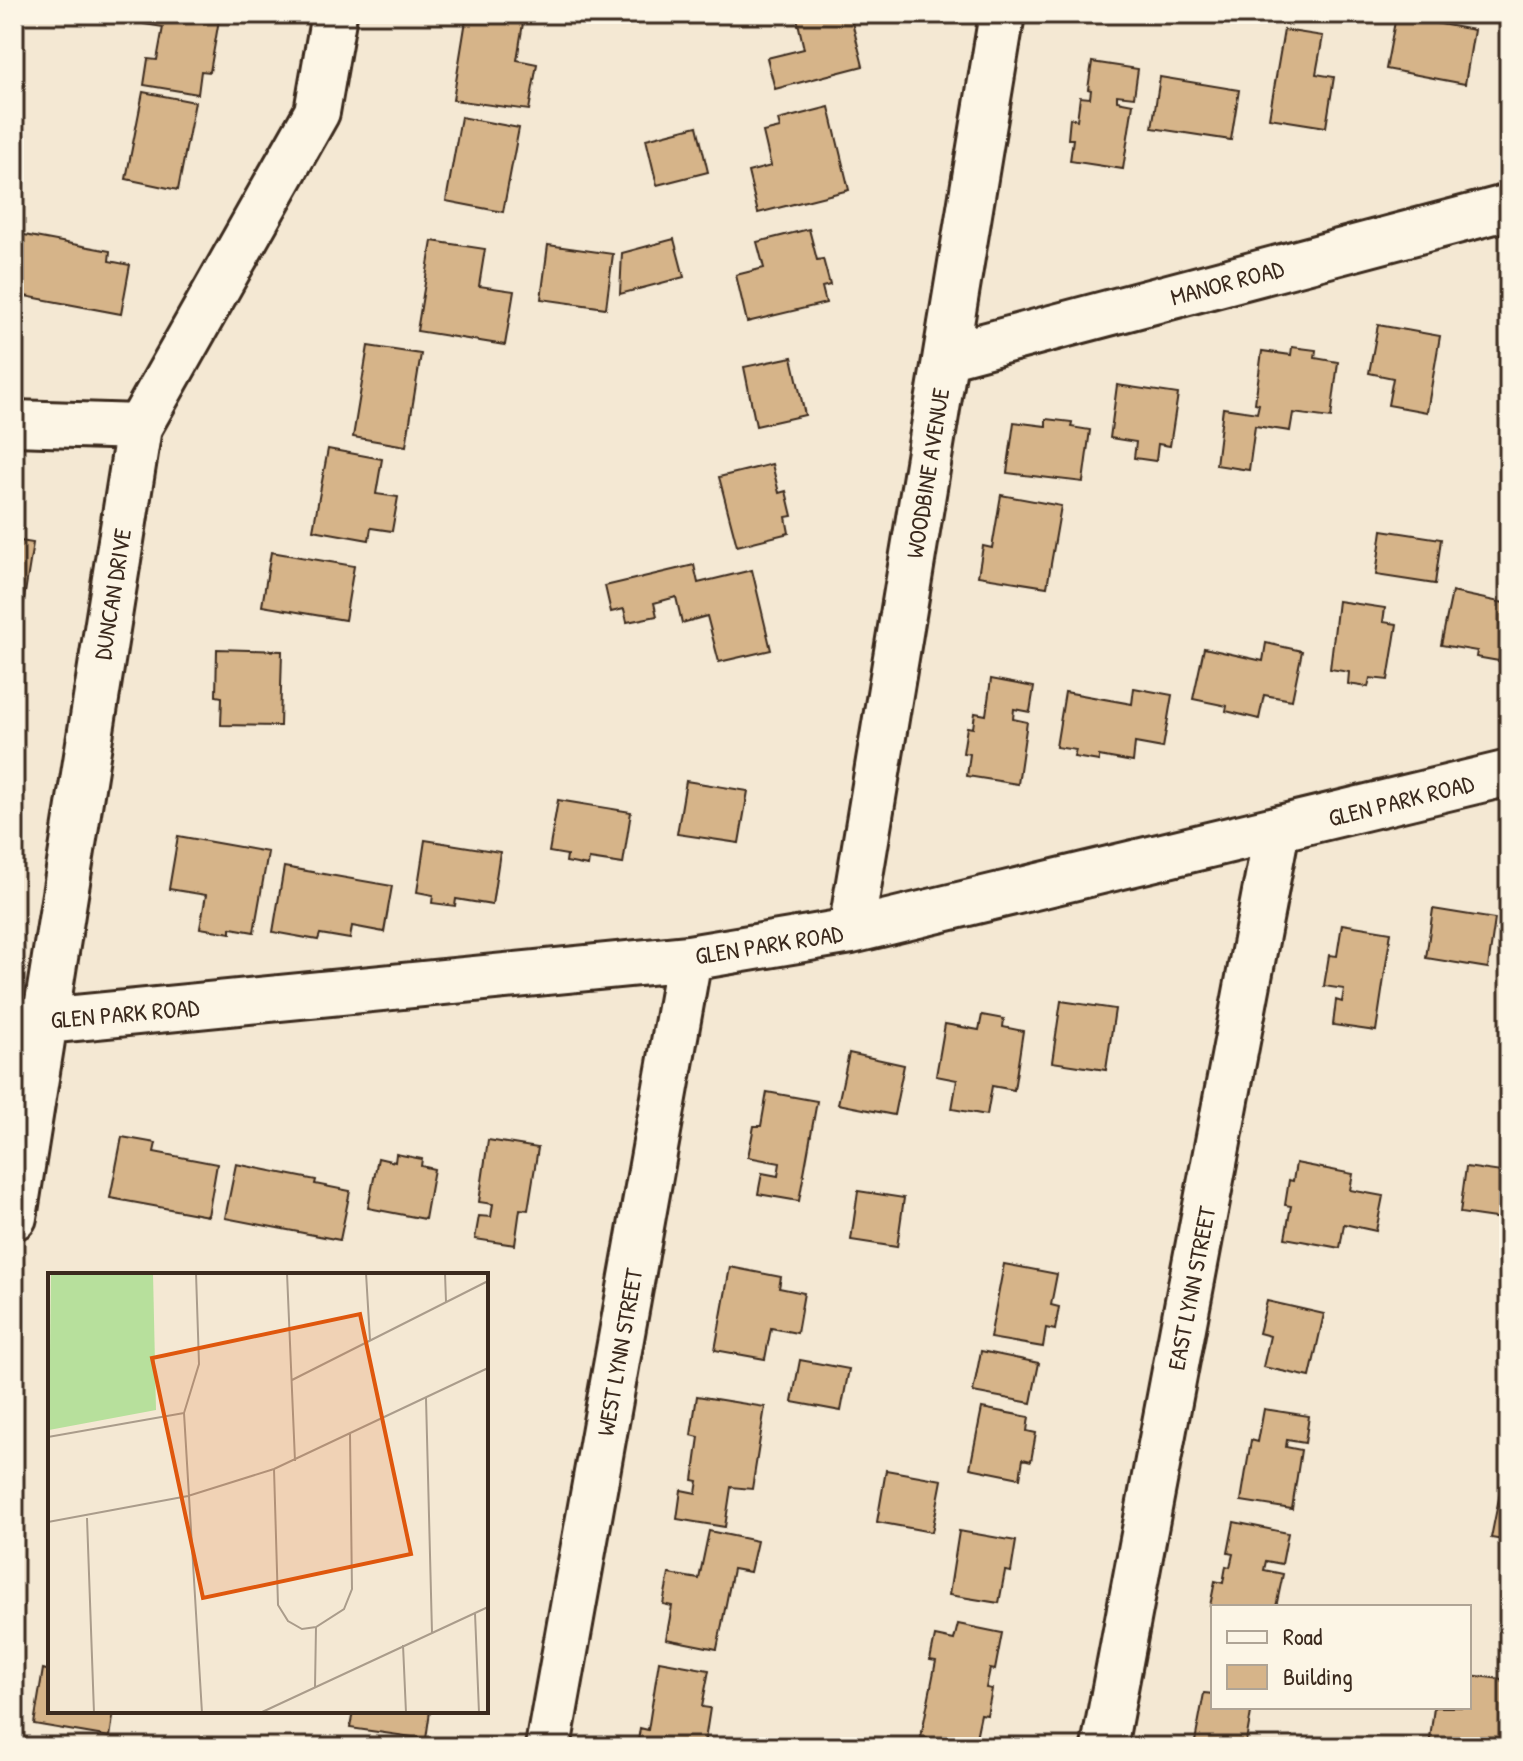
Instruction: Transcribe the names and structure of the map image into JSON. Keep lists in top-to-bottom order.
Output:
{
  "streets": {
    "street": [
      "MANOR ROAD",
      "WOODBINE AVENUE",
      "DUNCAN DRIVE",
      "GLEN PARK ROAD",
      "EAST LYNN STREET",
      "WEST LYNN STREET"
    ]
  },
  "crossings": [
    ["MANOR ROAD", "WOODBINE AVENUE"],
    ["WOODBINE AVENUE", "GLEN PARK ROAD"],
    ["DUNCAN DRIVE", "GLEN PARK ROAD"],
    ["GLEN PARK ROAD", "EAST LYNN STREET"],
    ["GLEN PARK ROAD", "WEST LYNN STREET"]
  ],
  "legend": ["Road", "Building"]
}
